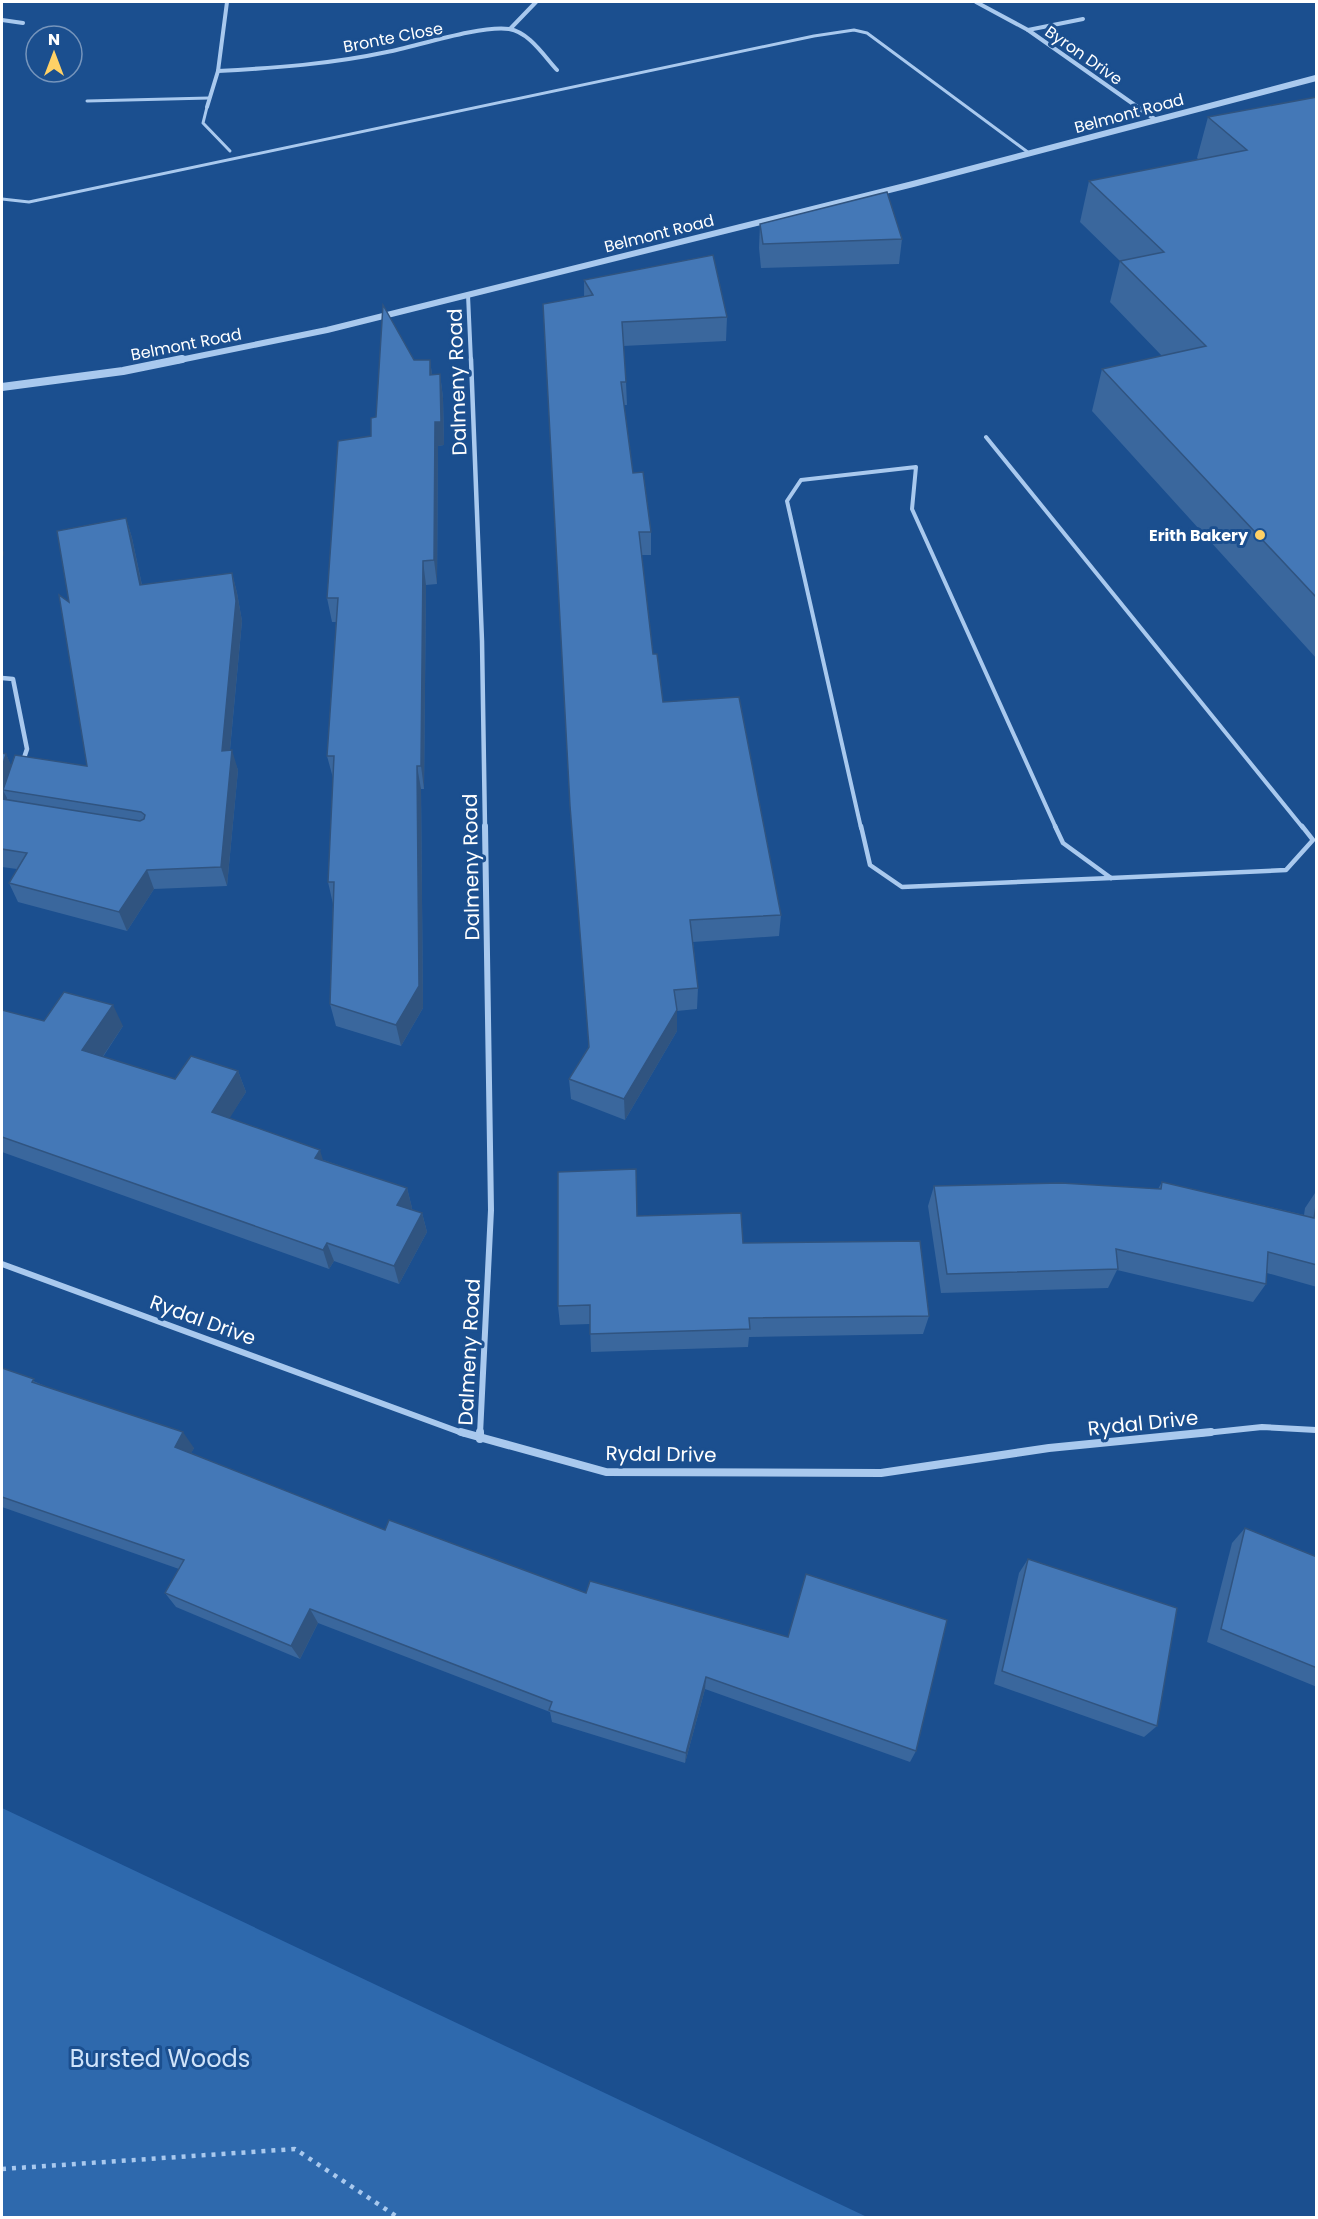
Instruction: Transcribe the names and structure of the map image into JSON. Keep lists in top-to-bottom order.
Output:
{
  "streets": {
    "street": [
      "Bronte Close",
      "Byron Drive",
      "Belmont Road",
      "Dalmeny Road",
      "Rydal Drive"
    ]
  },
  "crossings": [
    ["Byron Drive", "Belmont Road"],
    ["Belmont Road", "Dalmeny Road"],
    ["Dalmeny Road", "Rydal Drive"]
  ],
  "parks": ["Bursted Woods"],
  "places": ["Erith Bakery"],
  "north": "top"
}
